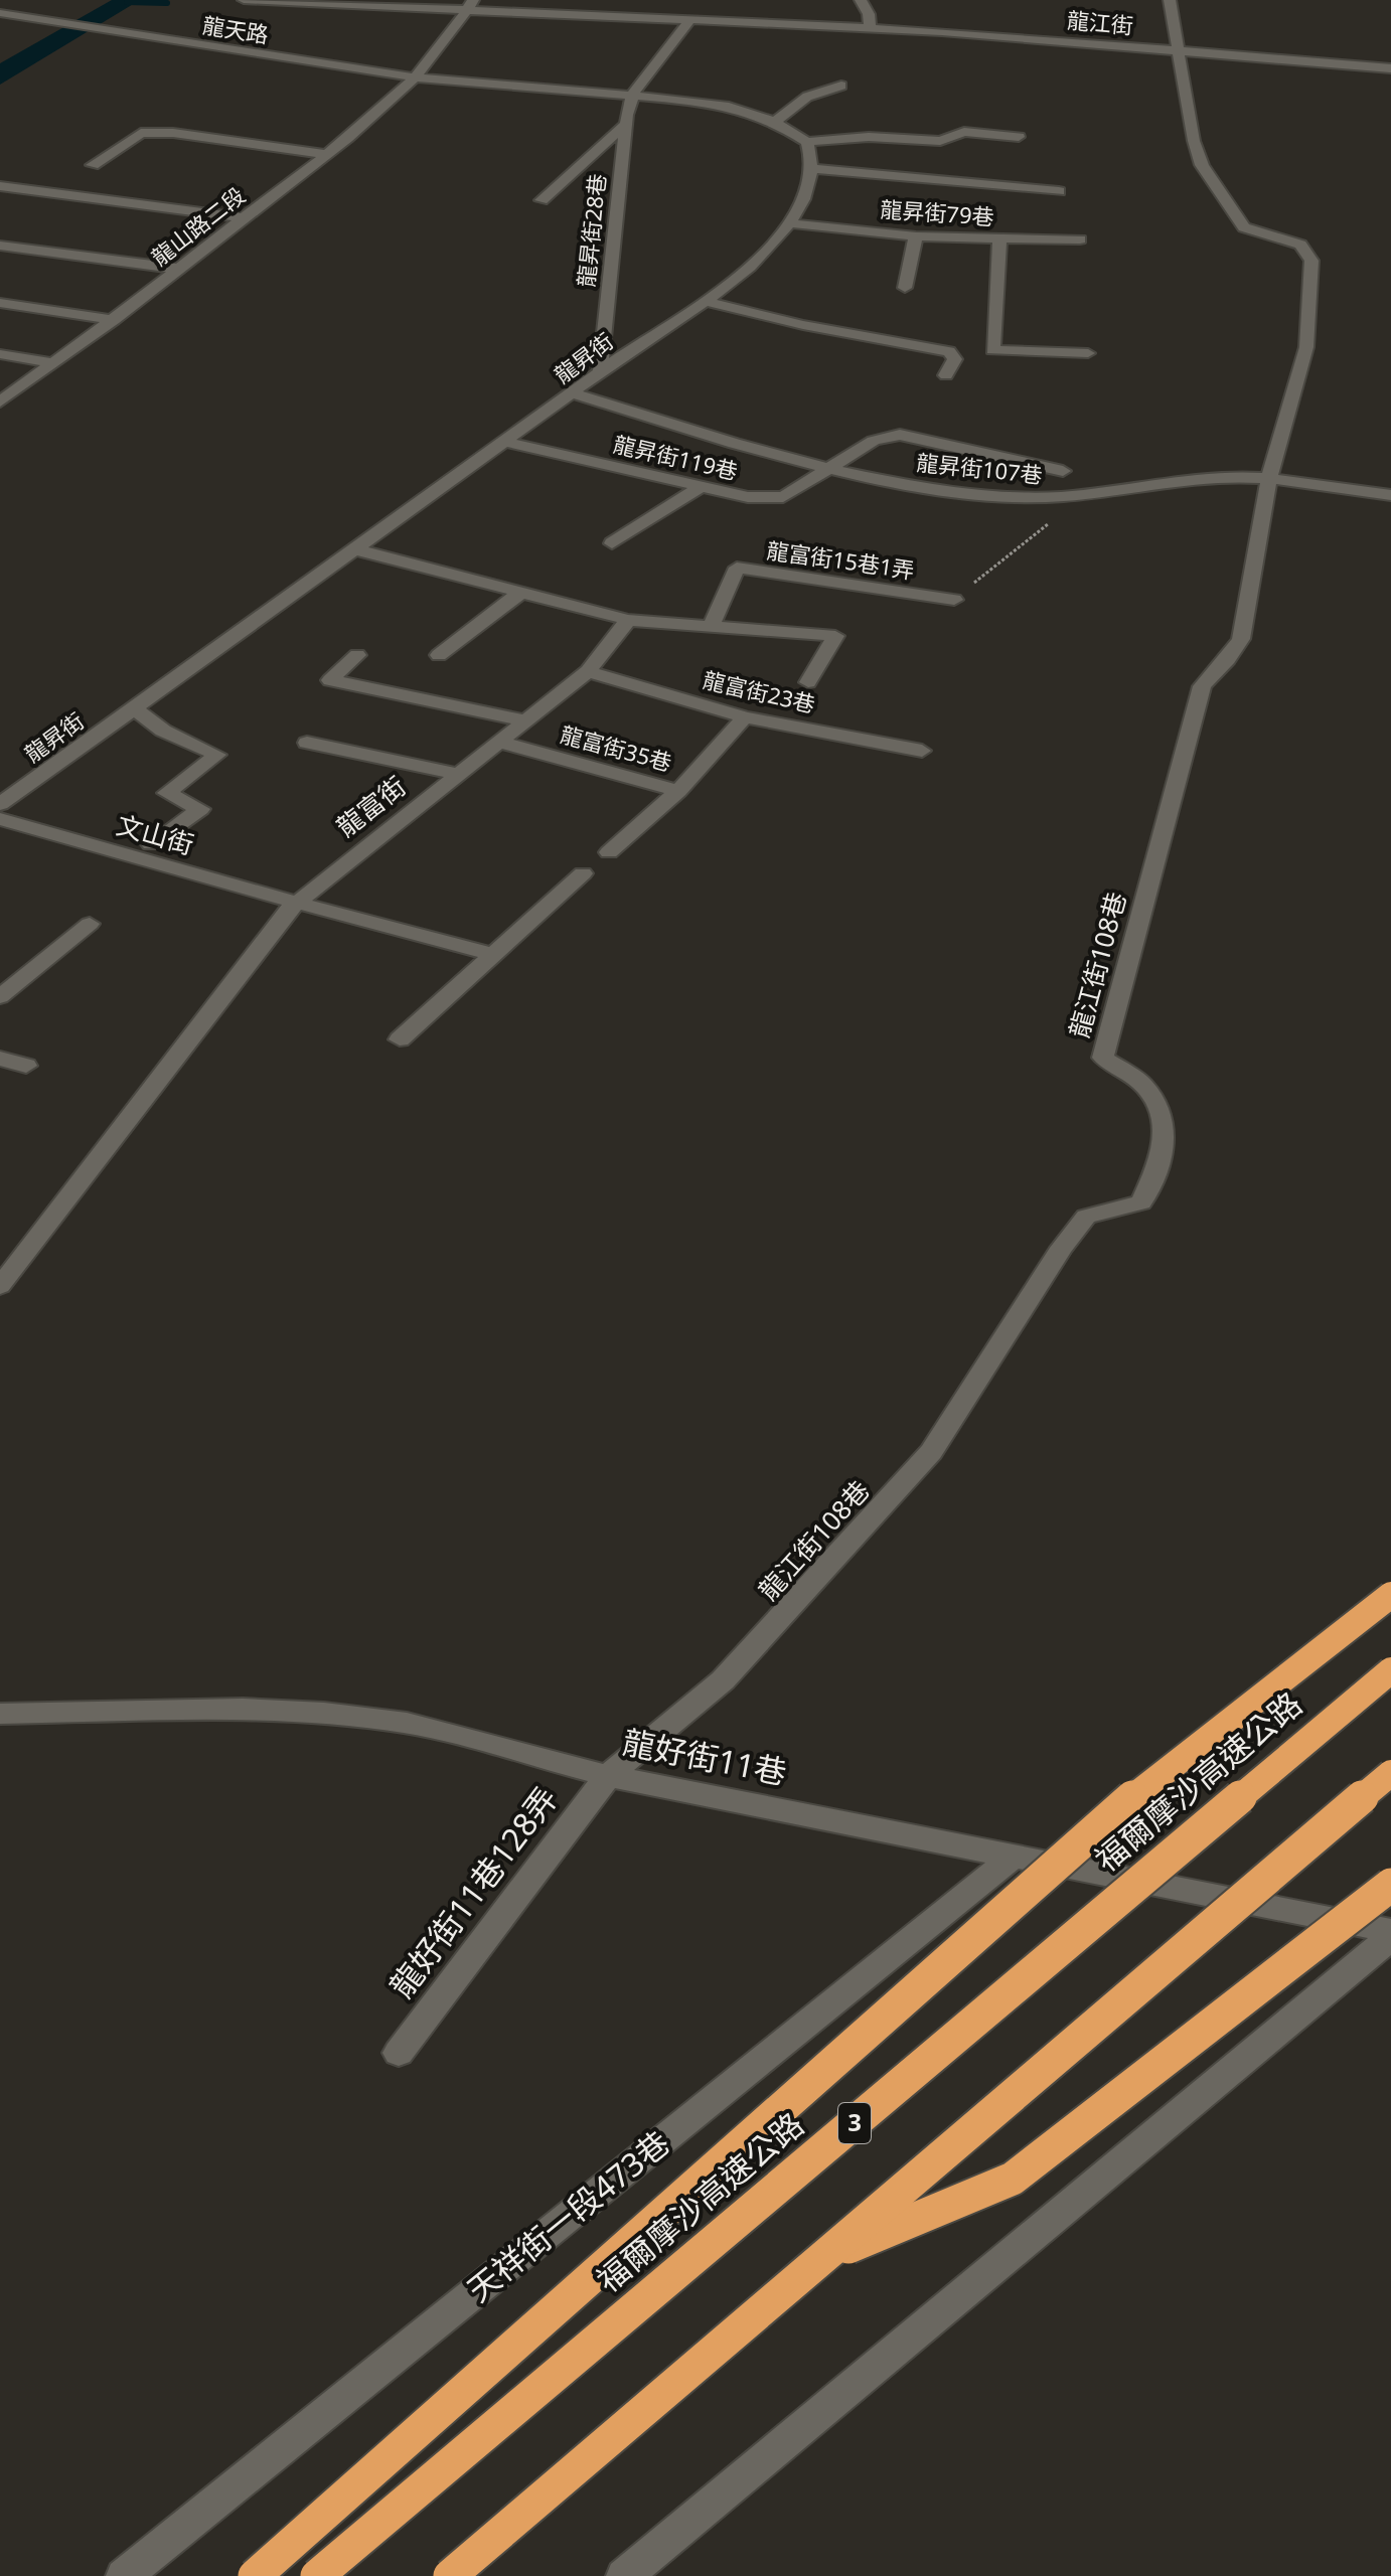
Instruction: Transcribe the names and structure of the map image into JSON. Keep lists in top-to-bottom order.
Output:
{
  "streets": {
    "highway": ["福爾摩沙高速公路", "3"],
    "street": [
      "龍江街",
      "龍天路",
      "龍昇街79巷",
      "龍山路二段",
      "龍昇街28巷",
      "龍昇街",
      "龍昇街119巷",
      "龍昇街107巷",
      "龍富街15巷1弄",
      "龍富街23巷",
      "龍富街35巷",
      "龍富街",
      "文山街",
      "龍江街108巷",
      "龍好街11巷",
      "龍好街11巷128弄",
      "天祥街一段473巷"
    ]
  },
  "crossings": [
    ["龍江街", "龍山路二段"],
    ["龍江街", "龍江街108巷"],
    ["龍天路", "龍山路二段"],
    ["龍昇街79巷", "龍昇街"],
    ["龍昇街28巷", "龍昇街"],
    ["龍昇街", "龍昇街119巷"],
    ["龍昇街", "龍昇街107巷"],
    ["龍昇街119巷", "龍昇街107巷"],
    ["龍昇街107巷", "龍江街108巷"],
    ["龍富街23巷", "龍富街"],
    ["龍富街35巷", "龍富街"],
    ["龍富街", "文山街"],
    ["龍江街108巷", "龍好街11巷"],
    ["龍江街108巷", "龍好街11巷128弄"],
    ["龍好街11巷", "龍好街11巷128弄"],
    ["龍好街11巷", "天祥街一段473巷"]
  ]
}
